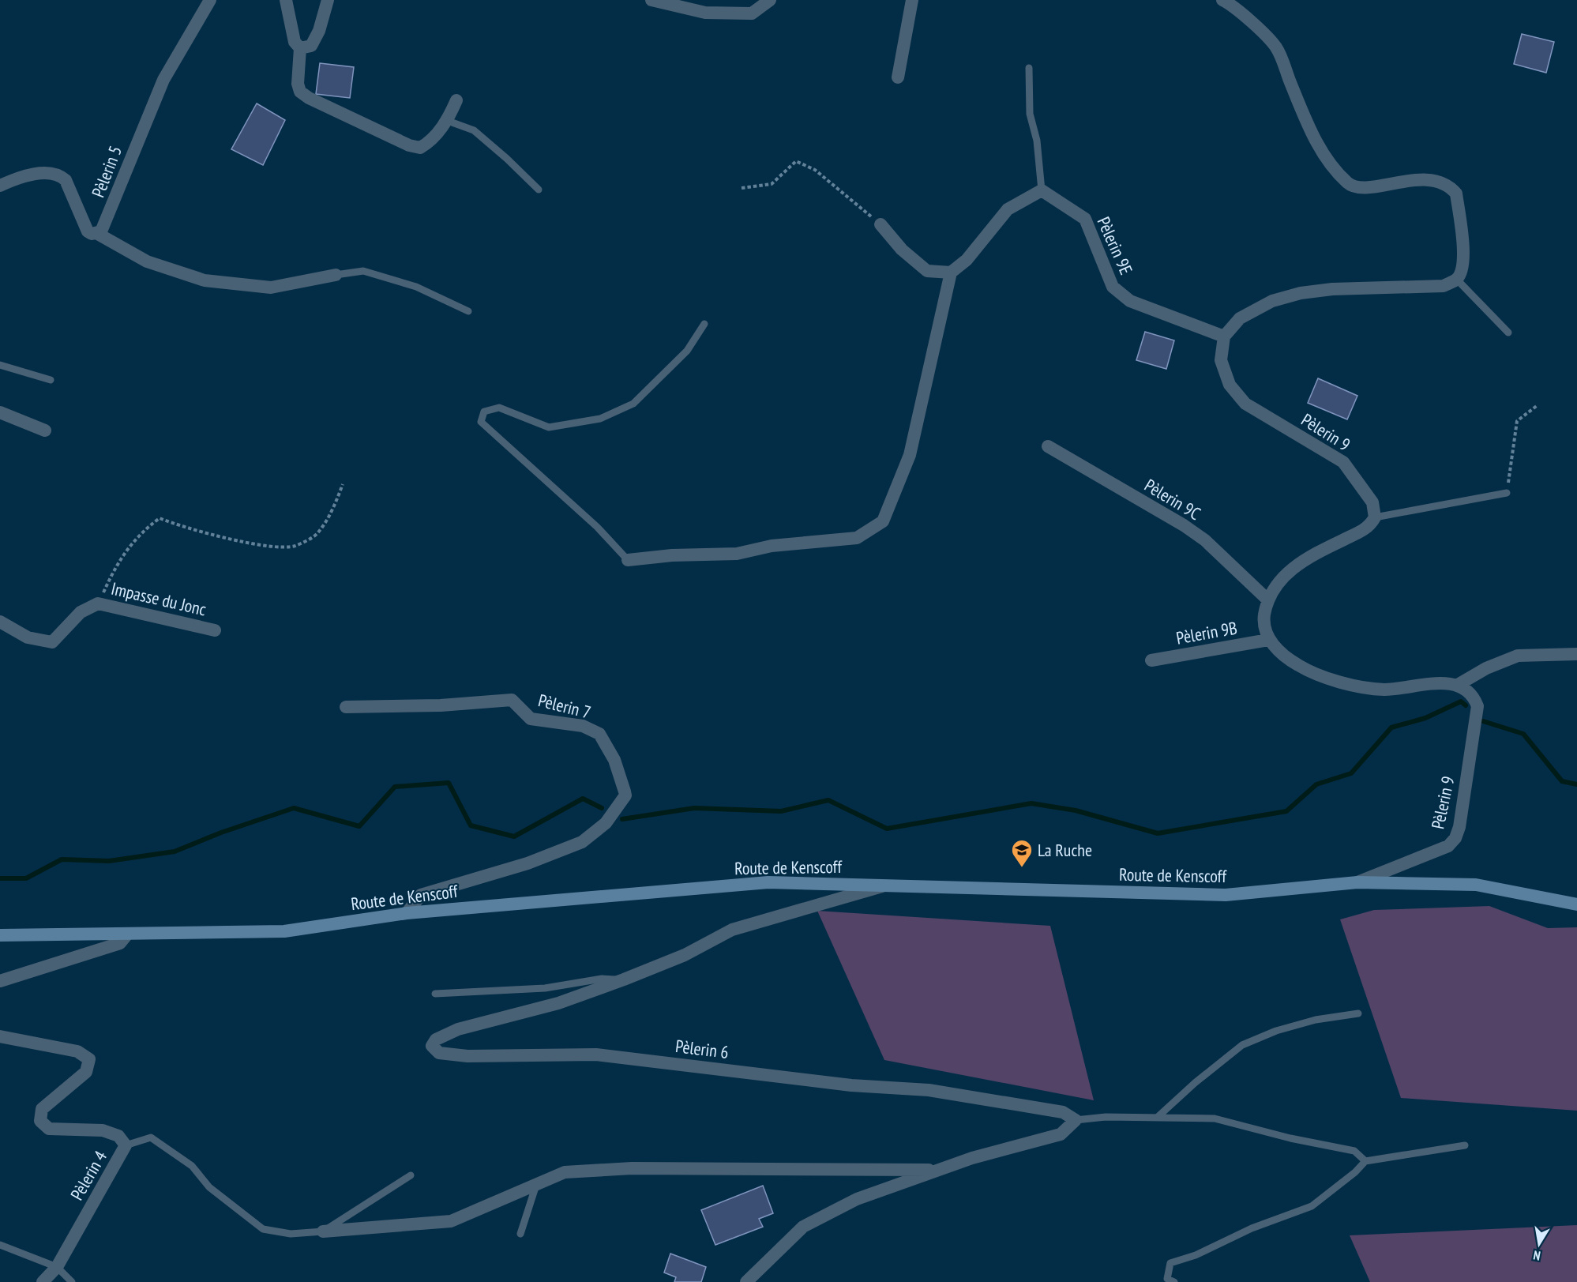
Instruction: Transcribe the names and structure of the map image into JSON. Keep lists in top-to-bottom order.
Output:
{
  "streets": {
    "main road": ["Route de Kenscoff"],
    "street": [
      "Pèlerin 5",
      "Pèlerin 9E",
      "Pèlerin 9",
      "Pèlerin 9C",
      "Impasse du Jonc",
      "Pèlerin 9B",
      "Pèlerin 7",
      "Pèlerin 6",
      "Pèlerin 4"
    ]
  },
  "crossings": [
    ["Pèlerin 9E", "Pèlerin 9"],
    ["Pèlerin 9", "Route de Kenscoff"],
    ["Pèlerin 7", "Route de Kenscoff"],
    ["Route de Kenscoff", "Pèlerin 6"]
  ],
  "places": {
    "school or university": ["La Ruche"]
  },
  "north": "bottom"
}
